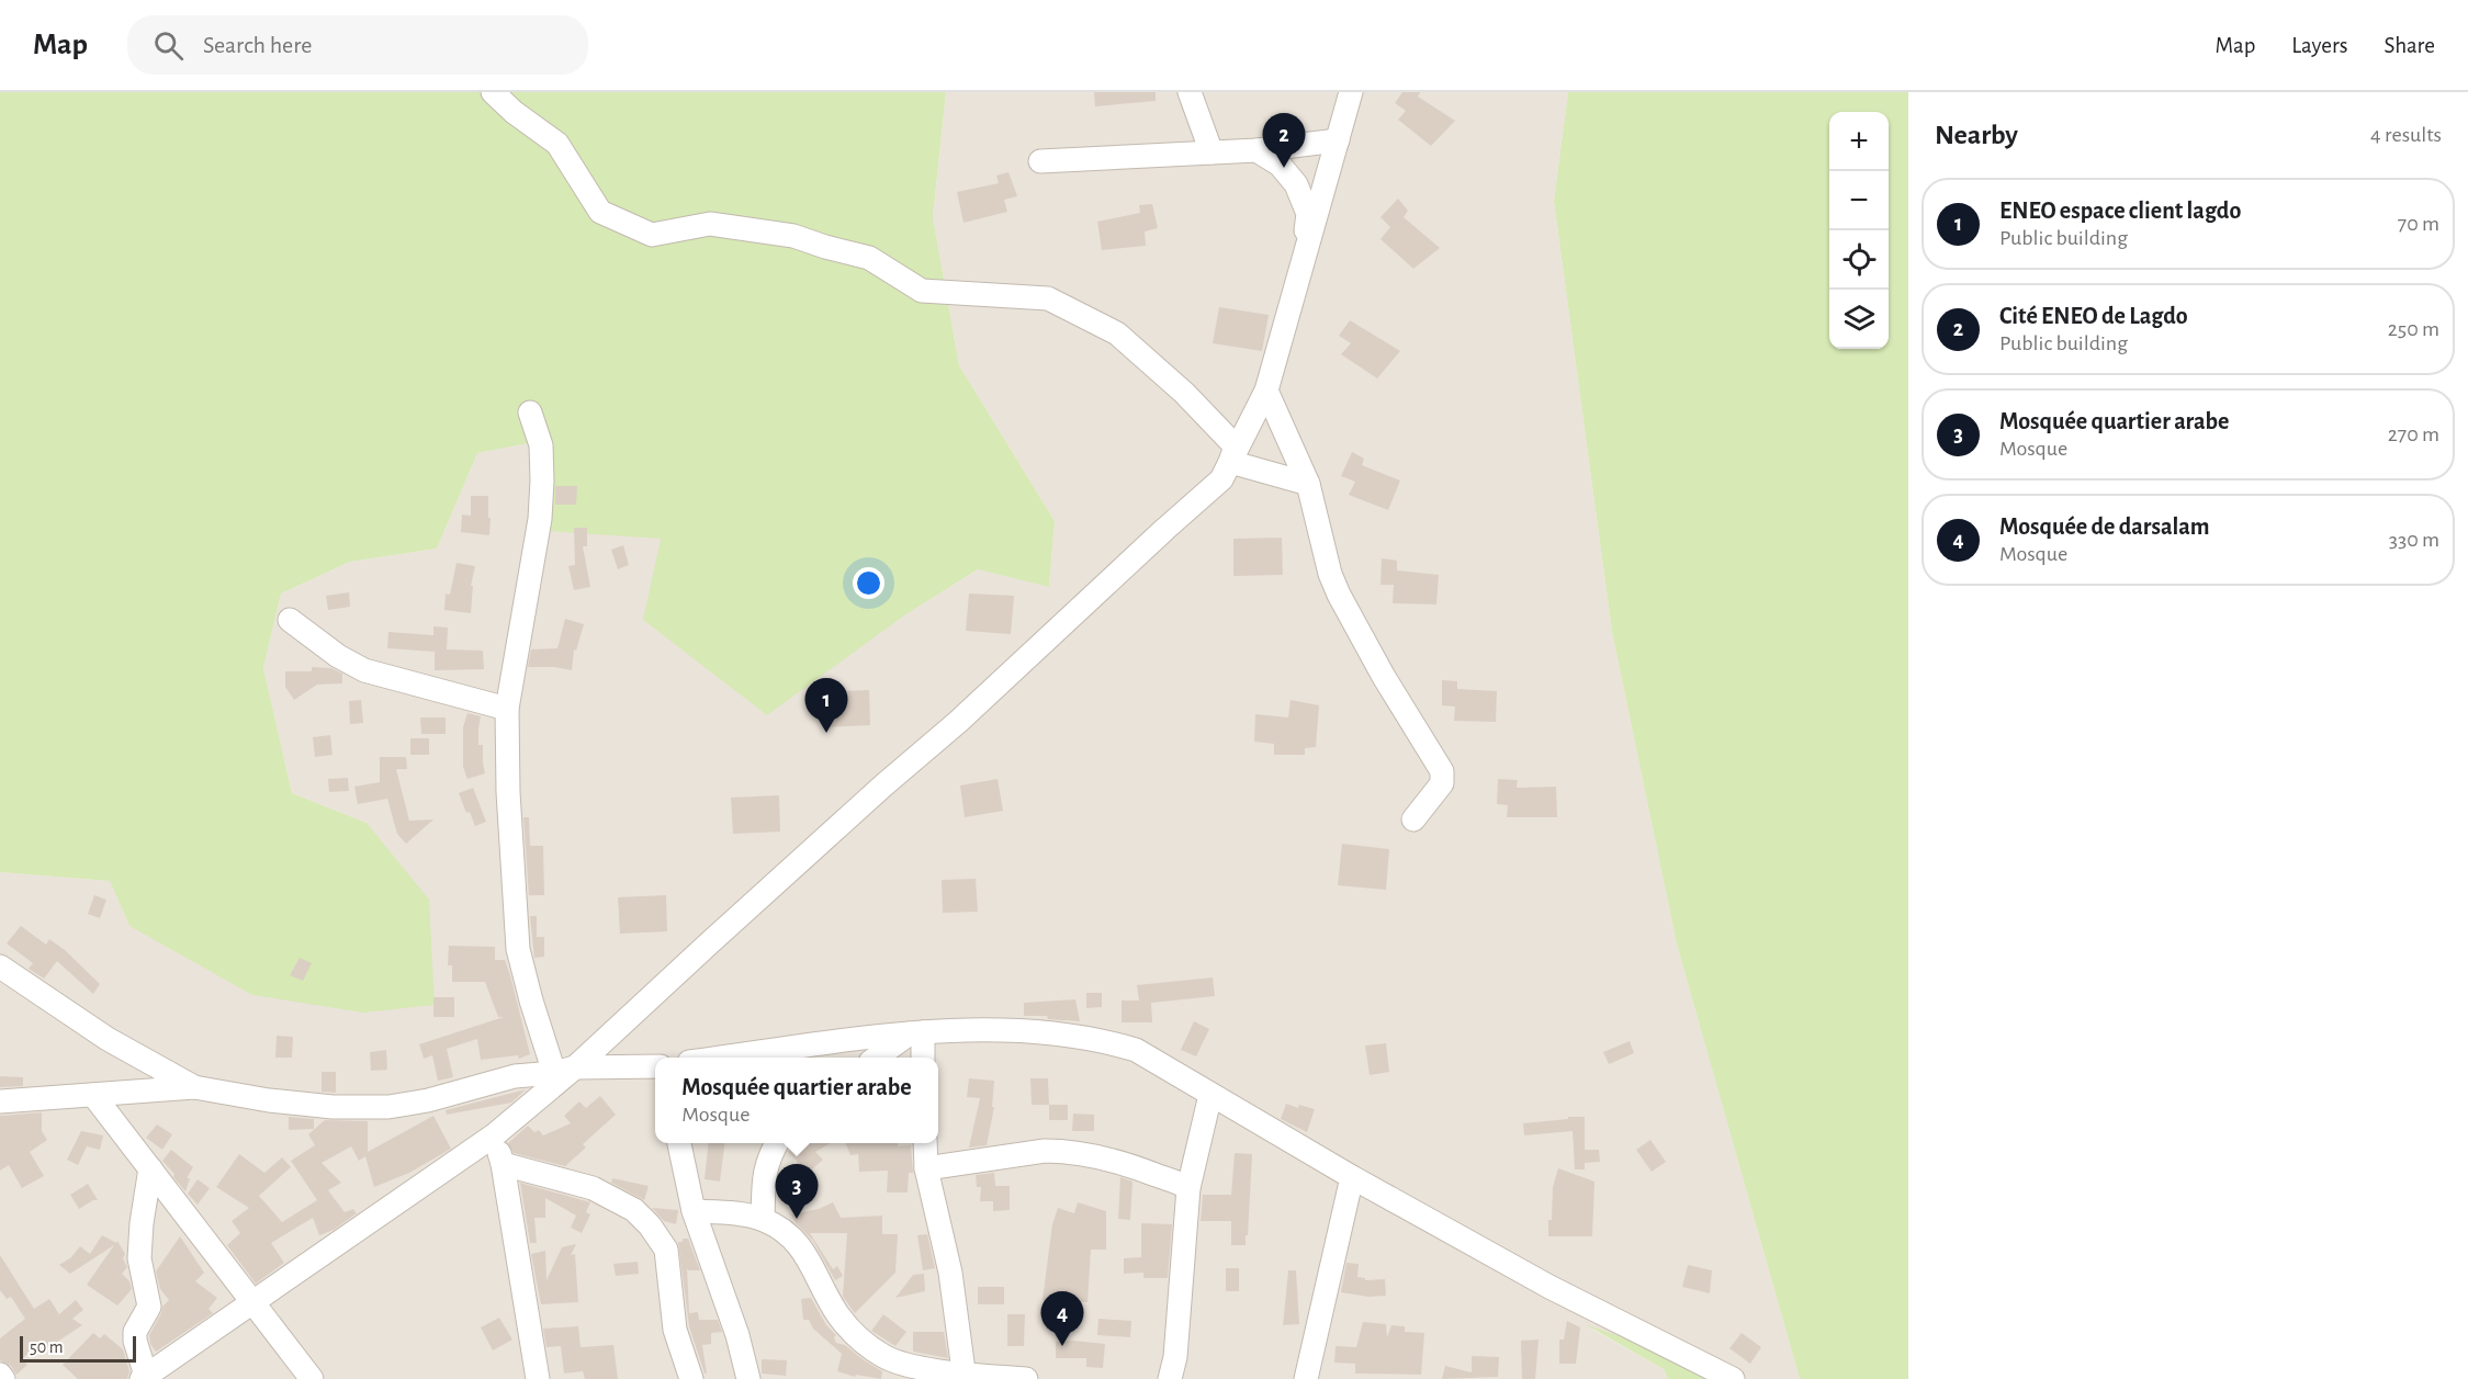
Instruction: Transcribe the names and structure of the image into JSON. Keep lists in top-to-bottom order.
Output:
{
  "scale_bar": "50 m",
  "page": {
    "header": "Map",
    "search": "Search here",
    "nav": ["Map", "Layers", "Share"],
    "heading": ["Nearby", "4 results"],
    "map_buttons": ["+", "−"],
    "pins": [
      "2",
      "1",
      "3",
      "4"
    ],
    "list": [
      {
        "mark": "1",
        "name": "ENEO espace client lagdo",
        "note": "Public building",
        "value": "70 m"
      },
      {
        "mark": "2",
        "name": "Cité ENEO de Lagdo",
        "note": "Public building",
        "value": "250 m"
      },
      {
        "mark": "3",
        "name": "Mosquée quartier arabe",
        "note": "Mosque",
        "value": "270 m"
      },
      {
        "mark": "4",
        "name": "Mosquée de darsalam",
        "note": "Mosque",
        "value": "330 m"
      }
    ],
    "popup": ["Mosquée quartier arabe", "Mosque"],
    "scale": "50 m"
  }
}
